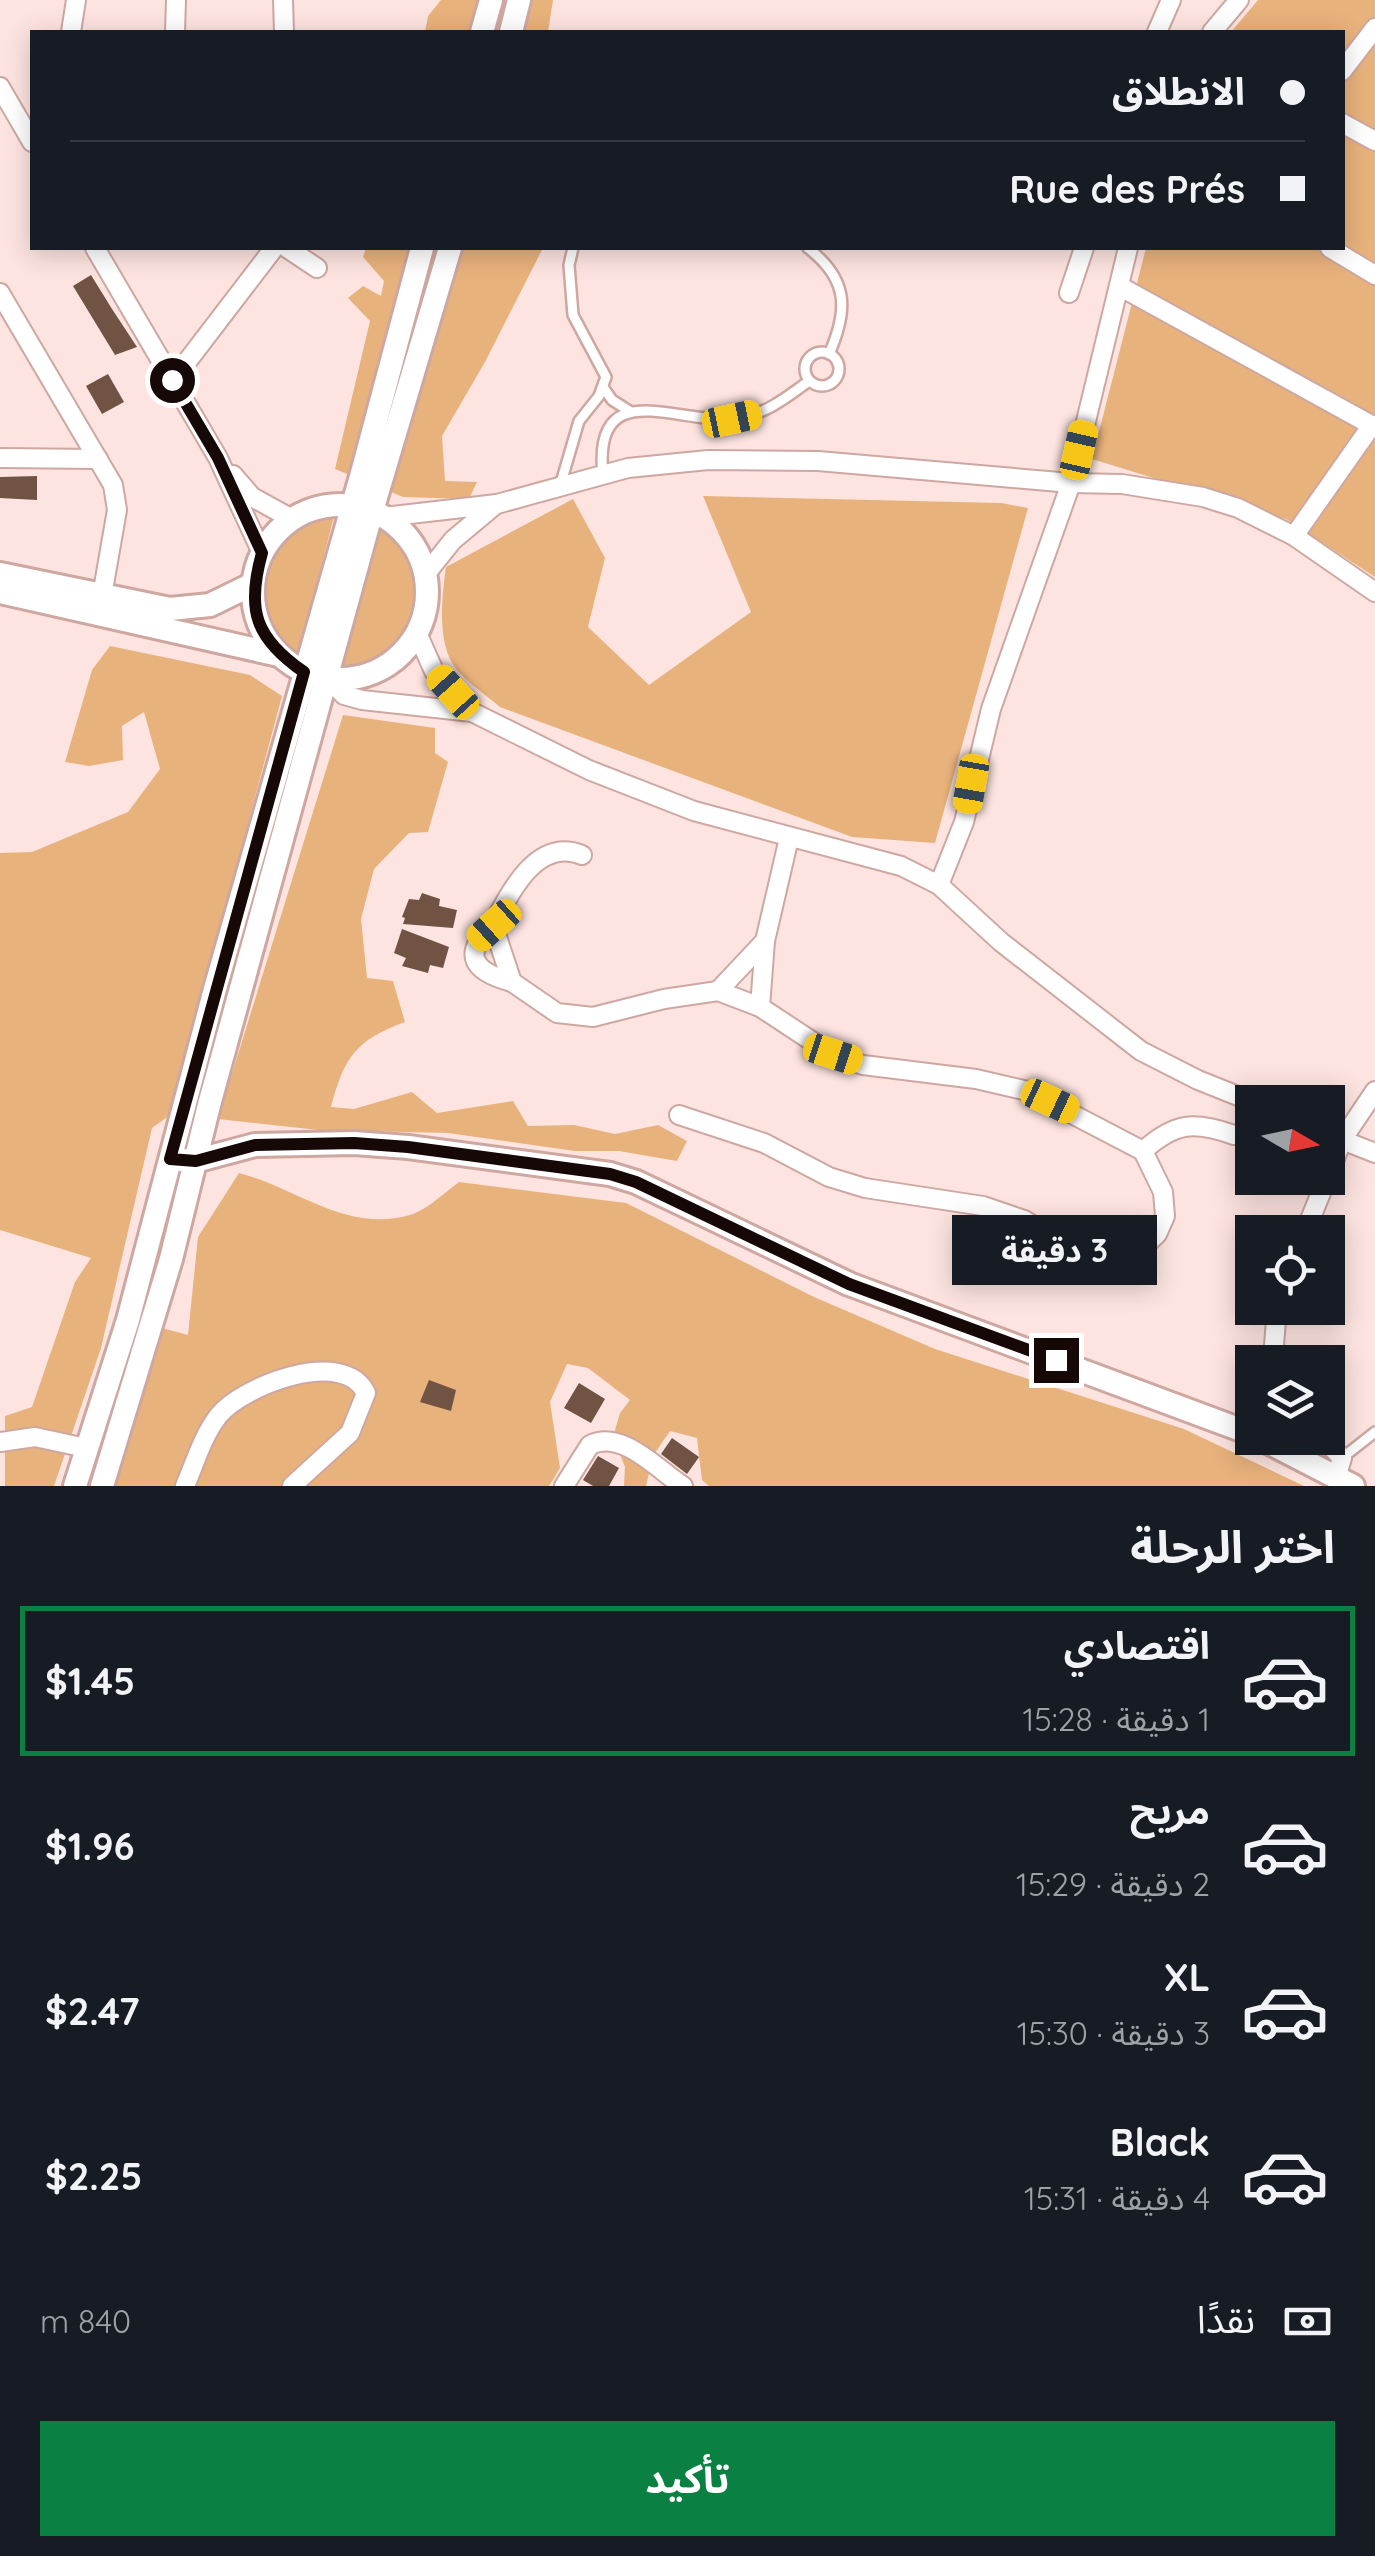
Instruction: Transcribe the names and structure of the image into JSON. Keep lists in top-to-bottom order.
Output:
{
  "north": "right",
  "page": {
    "banner": ["الانطلاق", "Rue des Prés"],
    "bubble": "3 دقيقة",
    "heading": "اختر الرحلة",
    "list": [
      {
        "name": "اقتصادي",
        "note": "1 دقيقة · 15:28",
        "value": "$1.45"
      },
      {
        "name": "مريح",
        "note": "2 دقيقة · 15:29",
        "value": "$1.96"
      },
      {
        "name": "XL",
        "note": "3 دقيقة · 15:30",
        "value": "$2.47"
      },
      {
        "name": "Black",
        "note": "4 دقيقة · 15:31",
        "value": "$2.25"
      }
    ],
    "pay": ["نقدًا", "840 m"],
    "buttons": "تأكيد"
  }
}
